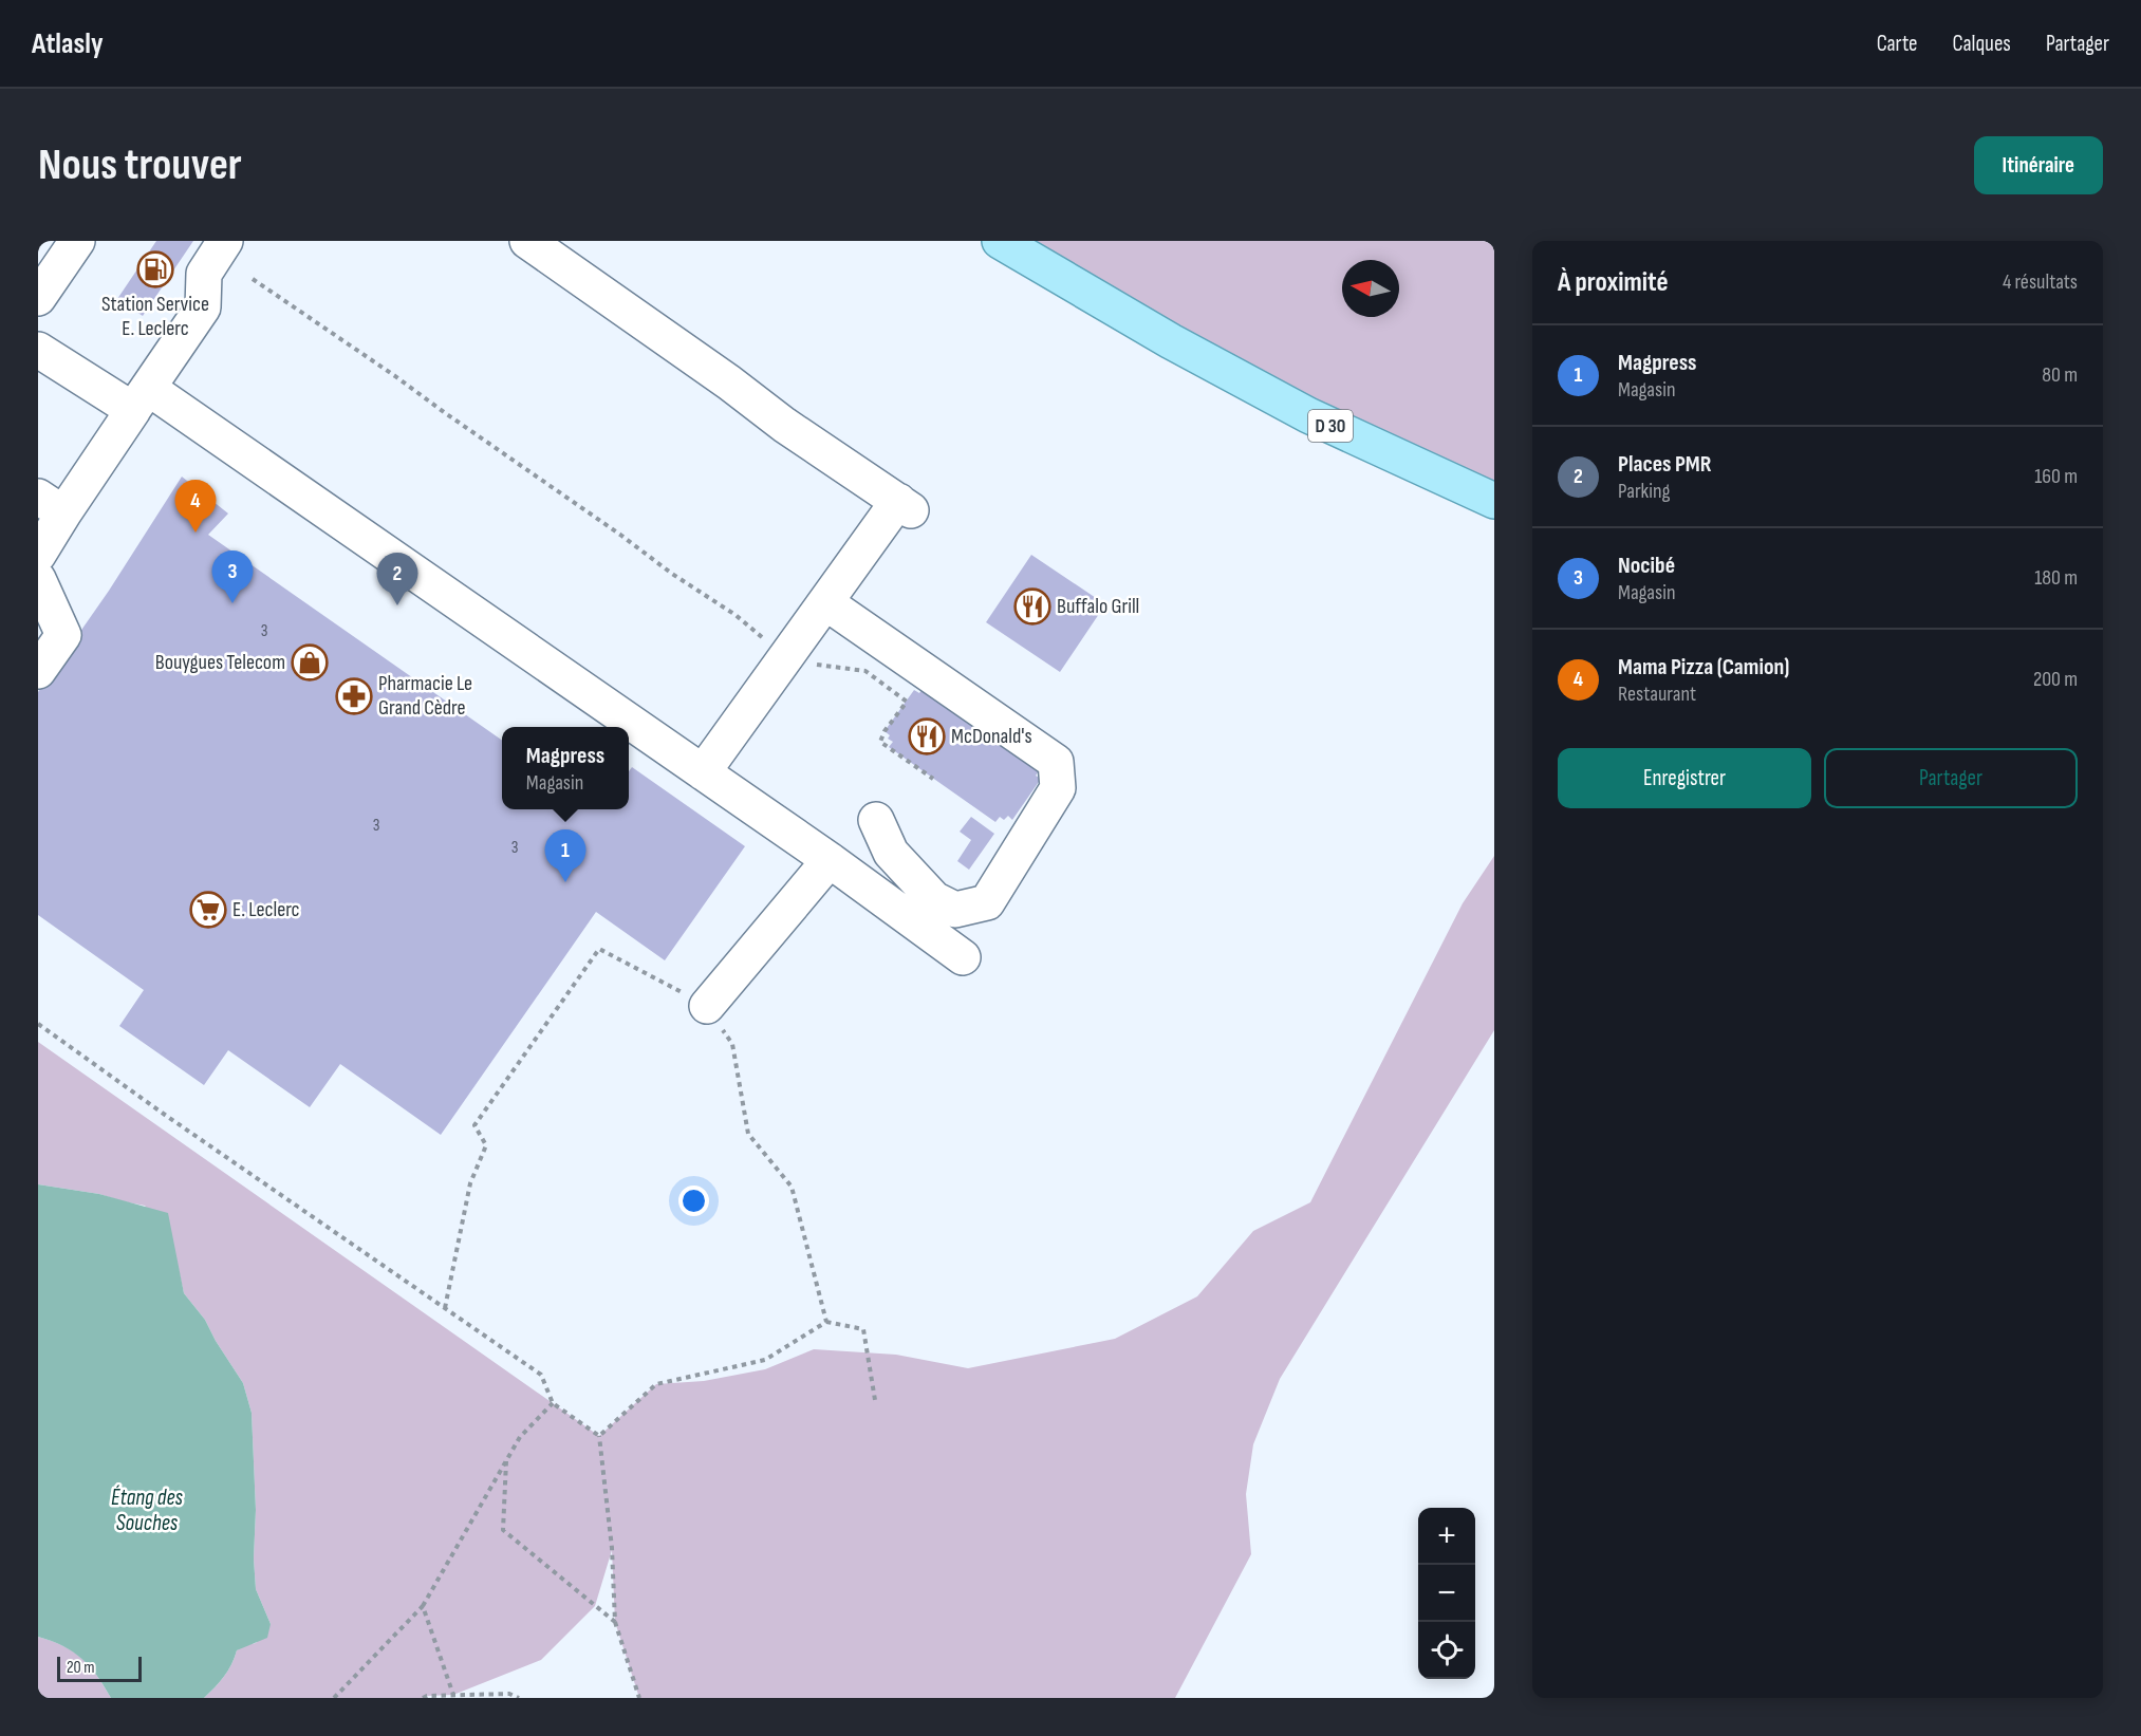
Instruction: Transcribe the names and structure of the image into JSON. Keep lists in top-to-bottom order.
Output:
{
  "streets": {
    "main road": ["D 30"]
  },
  "water": ["Étang des Souches"],
  "places": {
    "fuel station": ["Station Service E. Leclerc"],
    "restaurant": ["Buffalo Grill", "McDonald's"],
    "shop": ["Bouygues Telecom"],
    "pharmacy": ["Pharmacie Le Grand Cèdre"],
    "supermarket": ["E. Leclerc"]
  },
  "house_numbers": ["3", "3", "3"],
  "scale_bar": "20 m",
  "north": "left",
  "page": {
    "header": "Atlasly",
    "nav": ["Carte", "Calques", "Partager"],
    "buttons": [
      "Itinéraire",
      ["Enregistrer", "Partager"]
    ],
    "title": "Nous trouver",
    "heading": ["À proximité", "4 résultats"],
    "list": [
      {
        "mark": "1",
        "name": "Magpress",
        "note": "Magasin",
        "value": "80 m"
      },
      {
        "mark": "2",
        "name": "Places PMR",
        "note": "Parking",
        "value": "160 m"
      },
      {
        "mark": "3",
        "name": "Nocibé",
        "note": "Magasin",
        "value": "180 m"
      },
      {
        "mark": "4",
        "name": "Mama Pizza (Camion)",
        "note": "Restaurant",
        "value": "200 m"
      }
    ],
    "pins": [
      "4",
      "3",
      "2",
      "1"
    ],
    "popup": ["Magpress", "Magasin"],
    "map_buttons": ["+", "−"],
    "scale": "20 m"
  }
}
